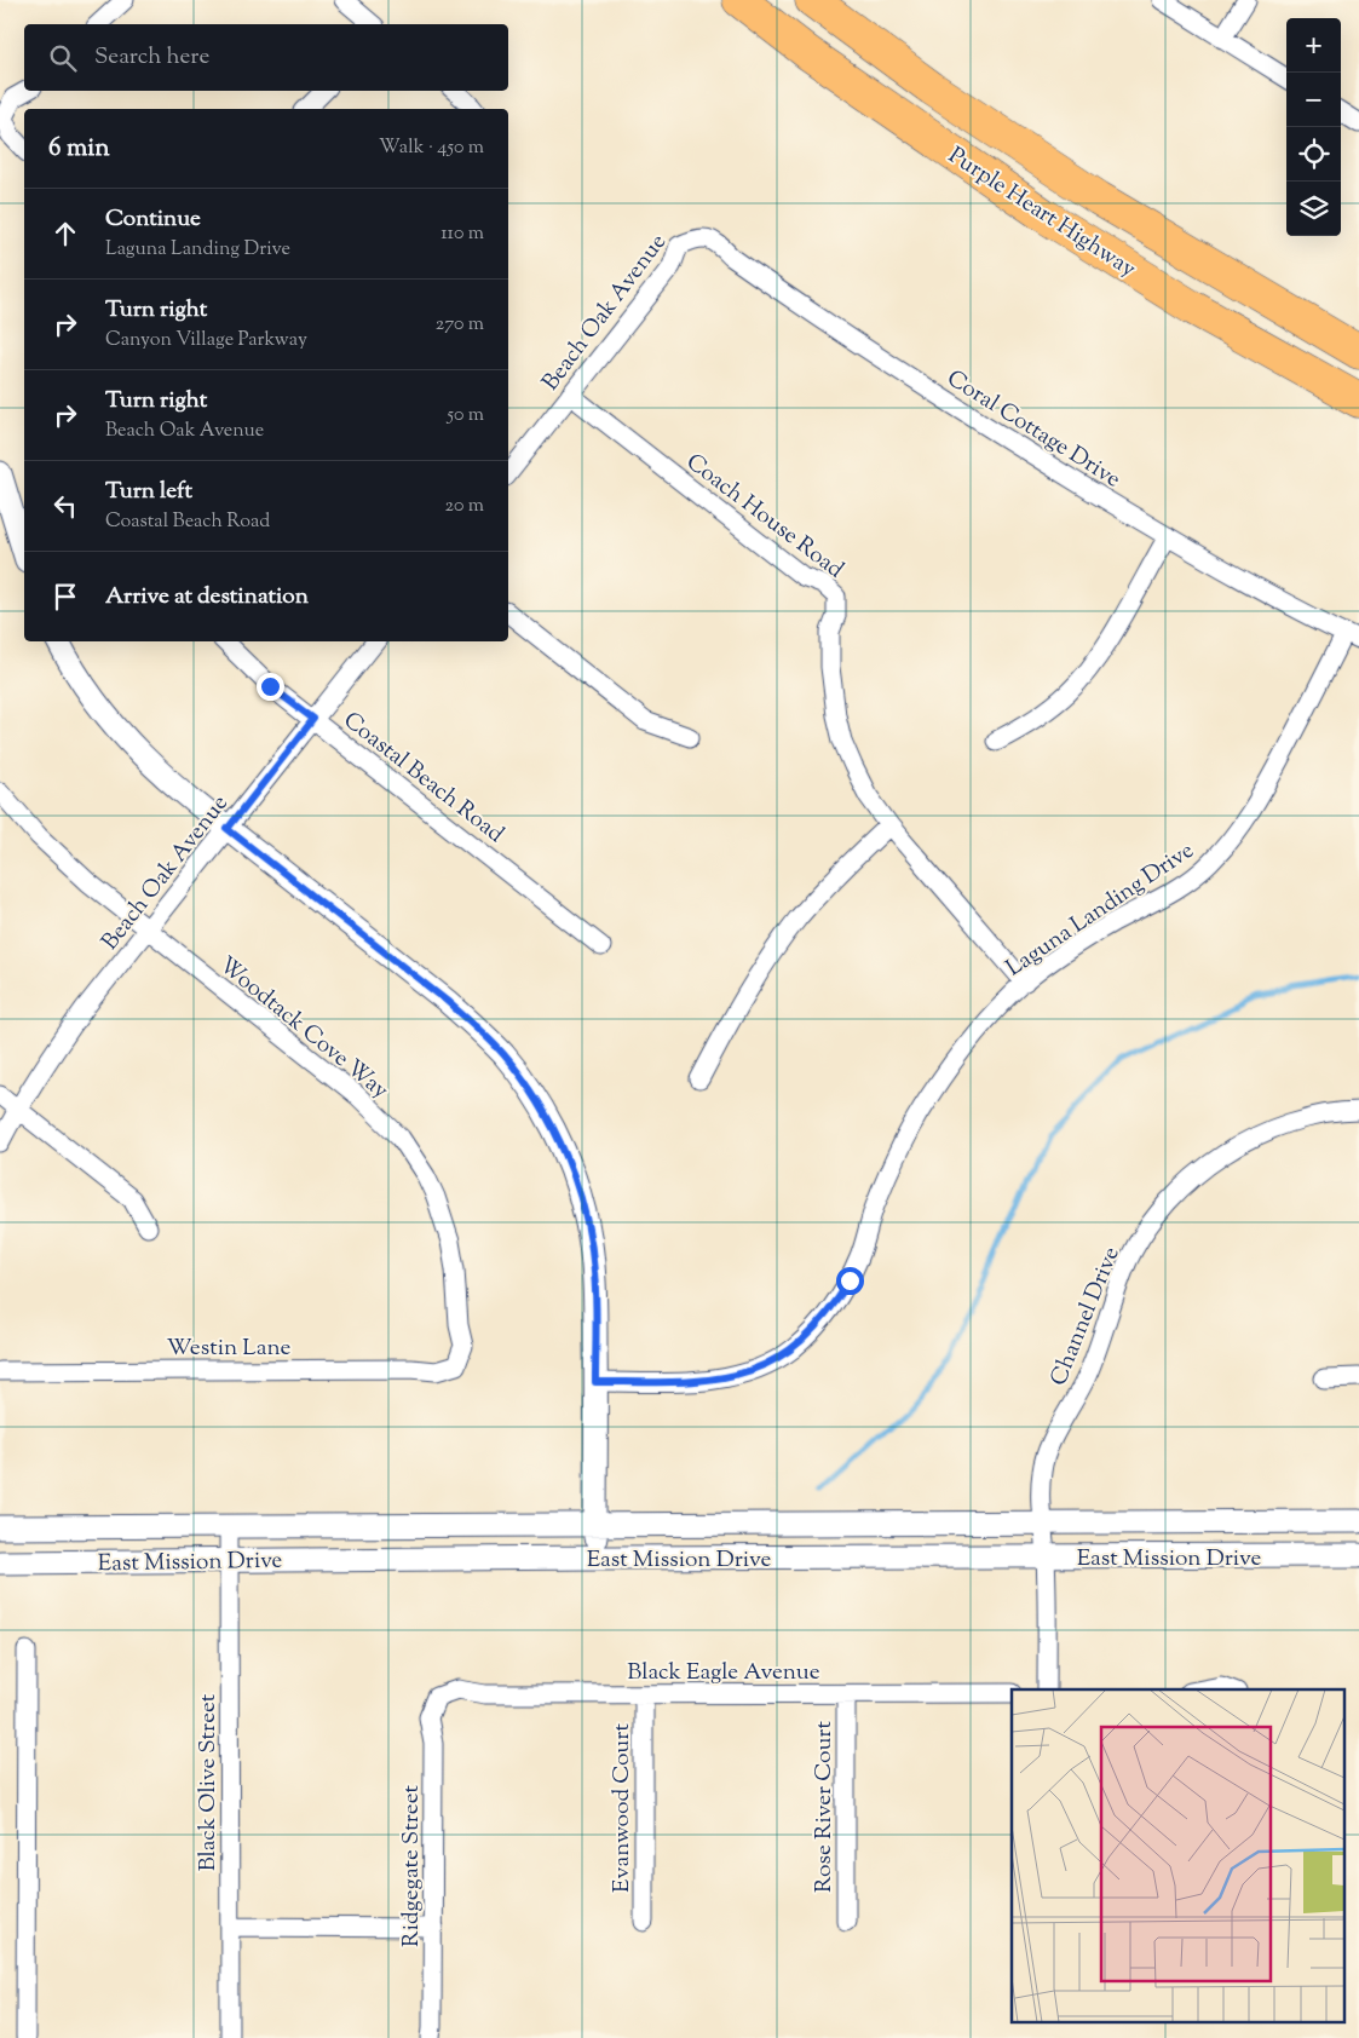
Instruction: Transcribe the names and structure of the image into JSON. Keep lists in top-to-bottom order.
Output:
{
  "streets": {
    "highway": ["Purple Heart Highway"],
    "street": [
      "Beach Oak Avenue",
      "Coral Cottage Drive",
      "Coach House Road",
      "Coastal Beach Road",
      "Laguna Landing Drive",
      "Woodtack Cove Way",
      "Channel Drive",
      "Westin Lane",
      "East Mission Drive",
      "Black Eagle Avenue",
      "Black Olive Street",
      "Rose River Court",
      "Evanwood Court",
      "Ridgegate Street"
    ]
  },
  "crossings": [
    ["Beach Oak Avenue", "Coral Cottage Drive"],
    ["Beach Oak Avenue", "Coach House Road"],
    ["Beach Oak Avenue", "Coastal Beach Road"],
    ["Beach Oak Avenue", "Woodtack Cove Way"],
    ["Coral Cottage Drive", "Laguna Landing Drive"],
    ["Coach House Road", "Laguna Landing Drive"],
    ["Woodtack Cove Way", "Westin Lane"],
    ["Channel Drive", "East Mission Drive"],
    ["East Mission Drive", "Black Olive Street"],
    ["Black Eagle Avenue", "Rose River Court"],
    ["Black Eagle Avenue", "Evanwood Court"],
    ["Black Eagle Avenue", "Ridgegate Street"]
  ],
  "page": {
    "map_buttons": ["+", "−"],
    "search": "Search here",
    "heading": ["6 min", "Walk · 450 m"],
    "list": [
      ["Continue", "Laguna Landing Drive", "110 m"],
      ["Turn right", "Canyon Village Parkway", "270 m"],
      ["Turn right", "Beach Oak Avenue", "50 m"],
      ["Turn left", "Coastal Beach Road", "20 m"],
      "Arrive at destination"
    ]
  }
}
